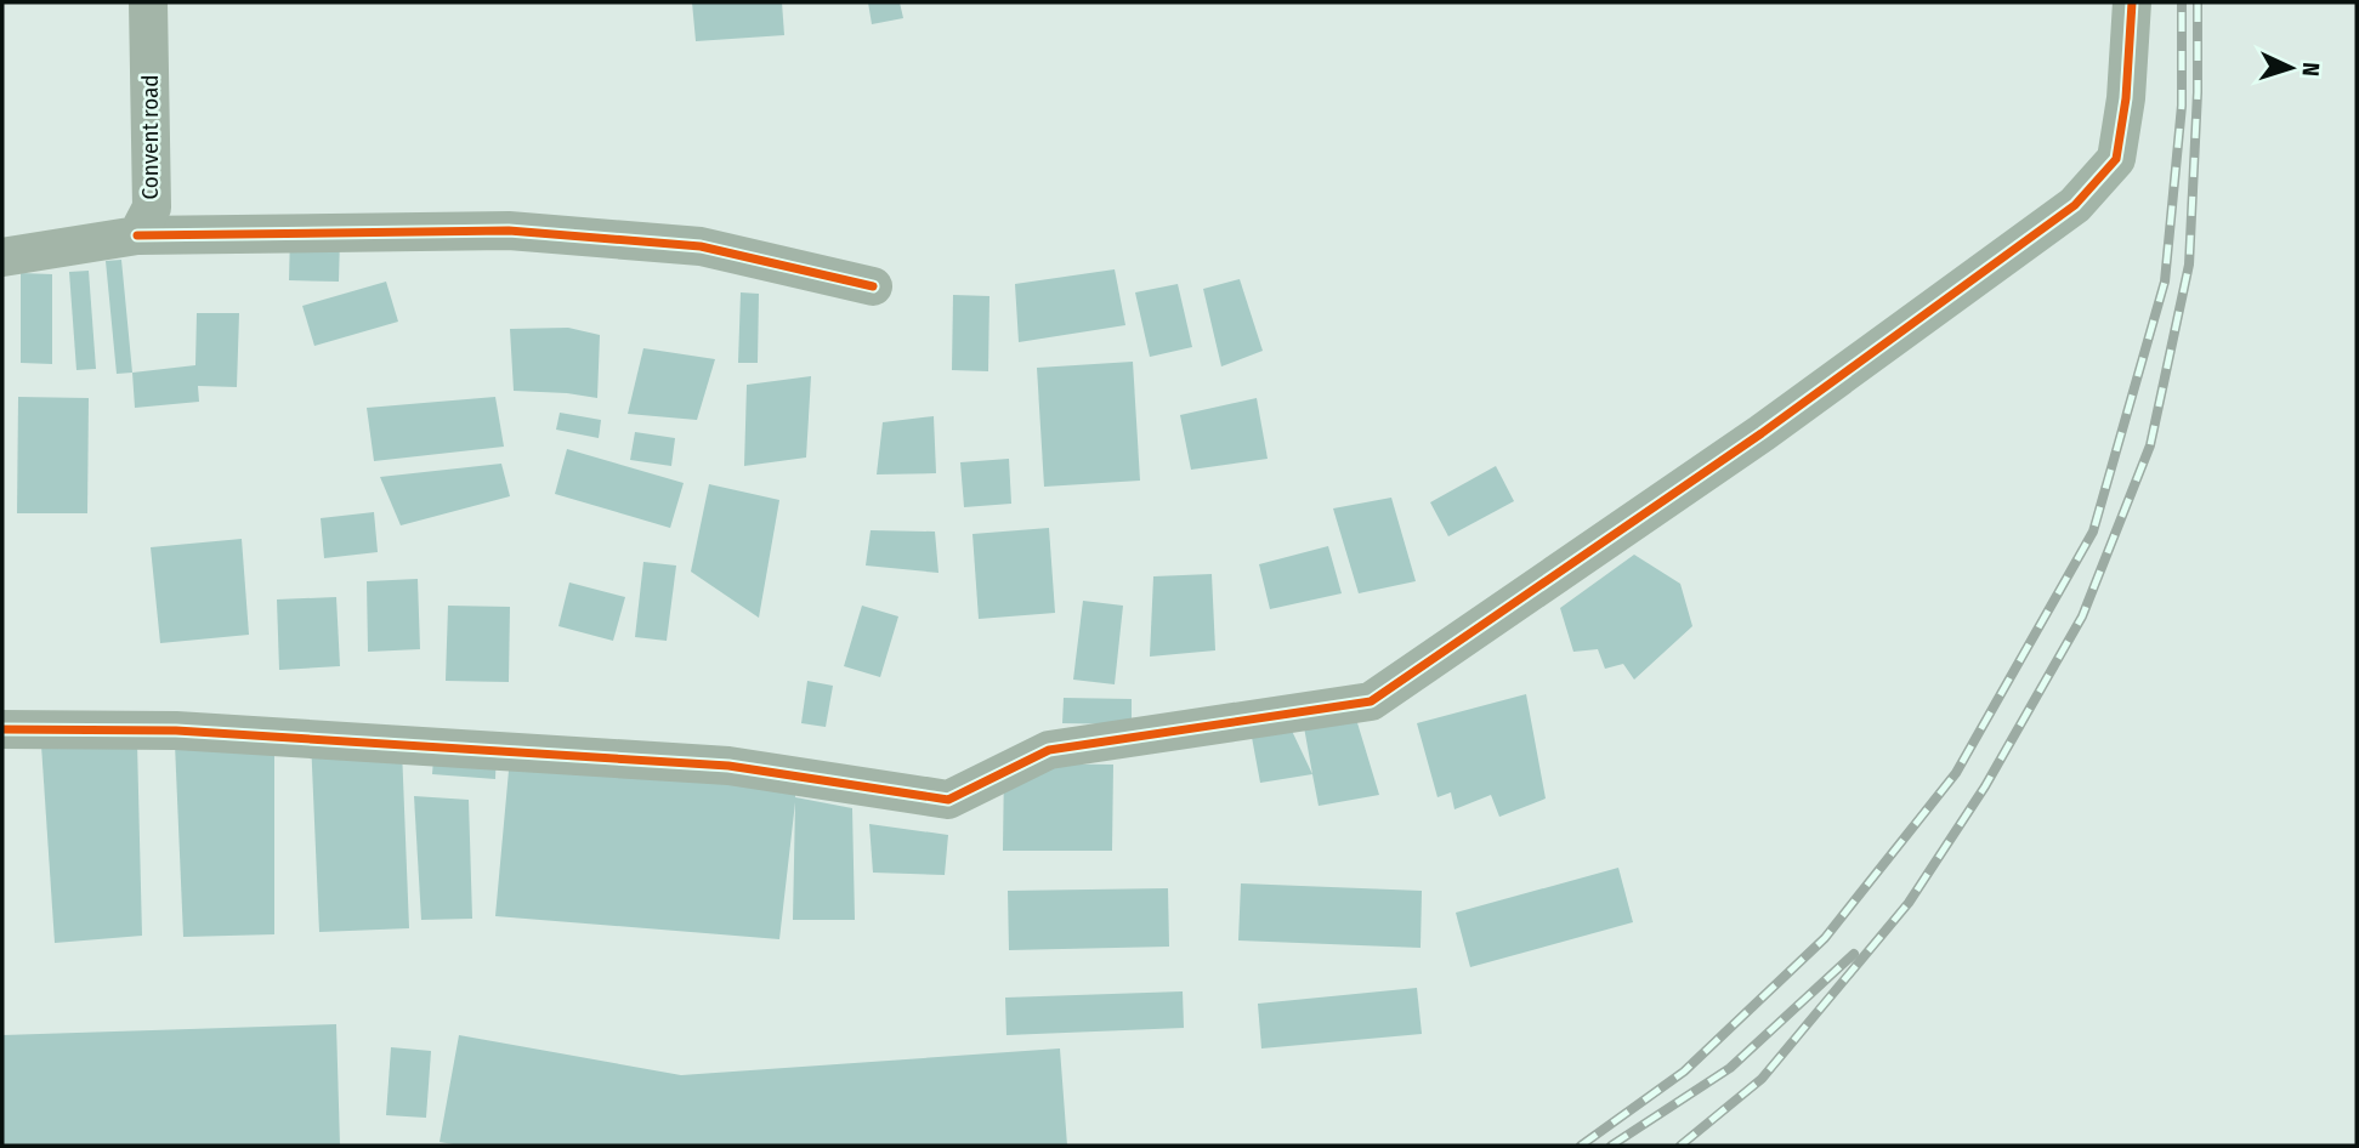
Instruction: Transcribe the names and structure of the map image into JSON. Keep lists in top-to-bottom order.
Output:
{
  "streets": {
    "street": ["Convent road"]
  },
  "north": "right"
}
